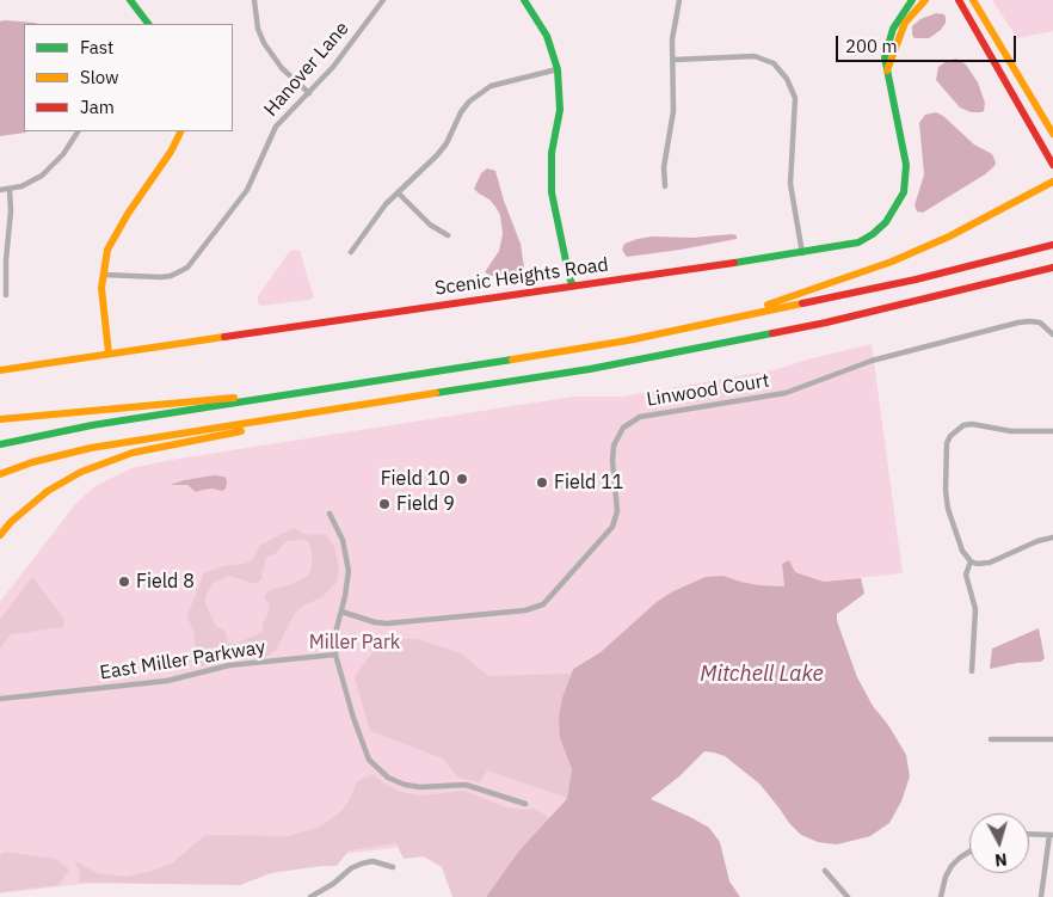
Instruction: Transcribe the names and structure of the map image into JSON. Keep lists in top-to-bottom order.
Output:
{
  "streets": {
    "main road": ["Scenic Heights Road"],
    "street": ["Hanover Lane", "Linwood Court", "East Miller Parkway"]
  },
  "water": ["Mitchell Lake"],
  "parks": ["Miller Park"],
  "places": [
    "Field 10",
    "Field 11",
    "Field 9",
    "Field 8"
  ],
  "legend": ["Fast", "Slow", "Jam"],
  "scale_bar": "200 m",
  "north": "bottom"
}
